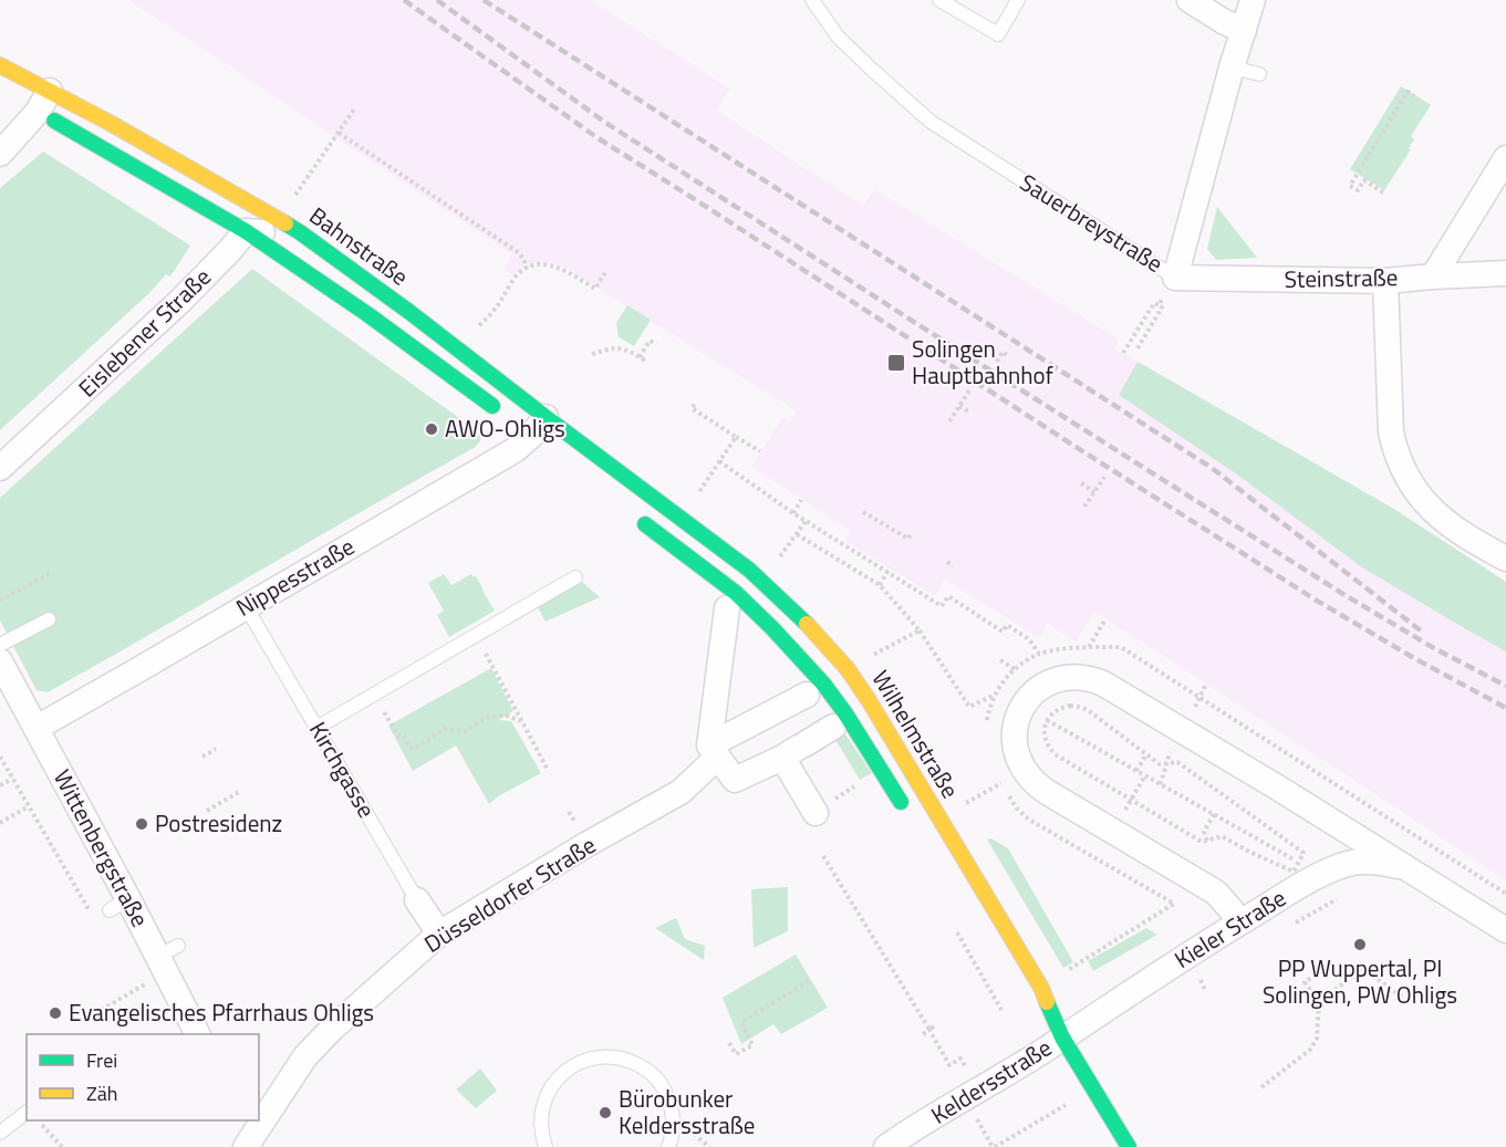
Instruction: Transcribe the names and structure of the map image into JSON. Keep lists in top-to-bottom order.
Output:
{
  "streets": {
    "street": [
      "Sauerbreystraße",
      "Bahnstraße",
      "Steinstraße",
      "Eislebener Straße",
      "Nippesstraße",
      "Wilhelmstraße",
      "Kirchgasse",
      "Wittenbergstraße",
      "Düsseldorfer Straße",
      "Kieler Straße",
      "Keldersstraße"
    ]
  },
  "crossings": [
    ["Sauerbreystraße", "Steinstraße"],
    ["Bahnstraße", "Eislebener Straße"],
    ["Bahnstraße", "Nippesstraße"],
    ["Bahnstraße", "Wilhelmstraße"],
    ["Nippesstraße", "Kirchgasse"],
    ["Nippesstraße", "Wittenbergstraße"],
    ["Wilhelmstraße", "Düsseldorfer Straße"],
    ["Wilhelmstraße", "Kieler Straße"],
    ["Wilhelmstraße", "Keldersstraße"],
    ["Kirchgasse", "Düsseldorfer Straße"],
    ["Kieler Straße", "Keldersstraße"]
  ],
  "places": {
    "transit": ["Solingen Hauptbahnhof"],
    "other": [
      "AWO-Ohligs",
      "Postresidenz",
      "PP Wuppertal, PI Solingen, PW Ohligs",
      "Evangelisches Pfarrhaus Ohligs",
      "Bürobunker Keldersstraße"
    ]
  },
  "legend": ["Frei", "Zäh"]
}
